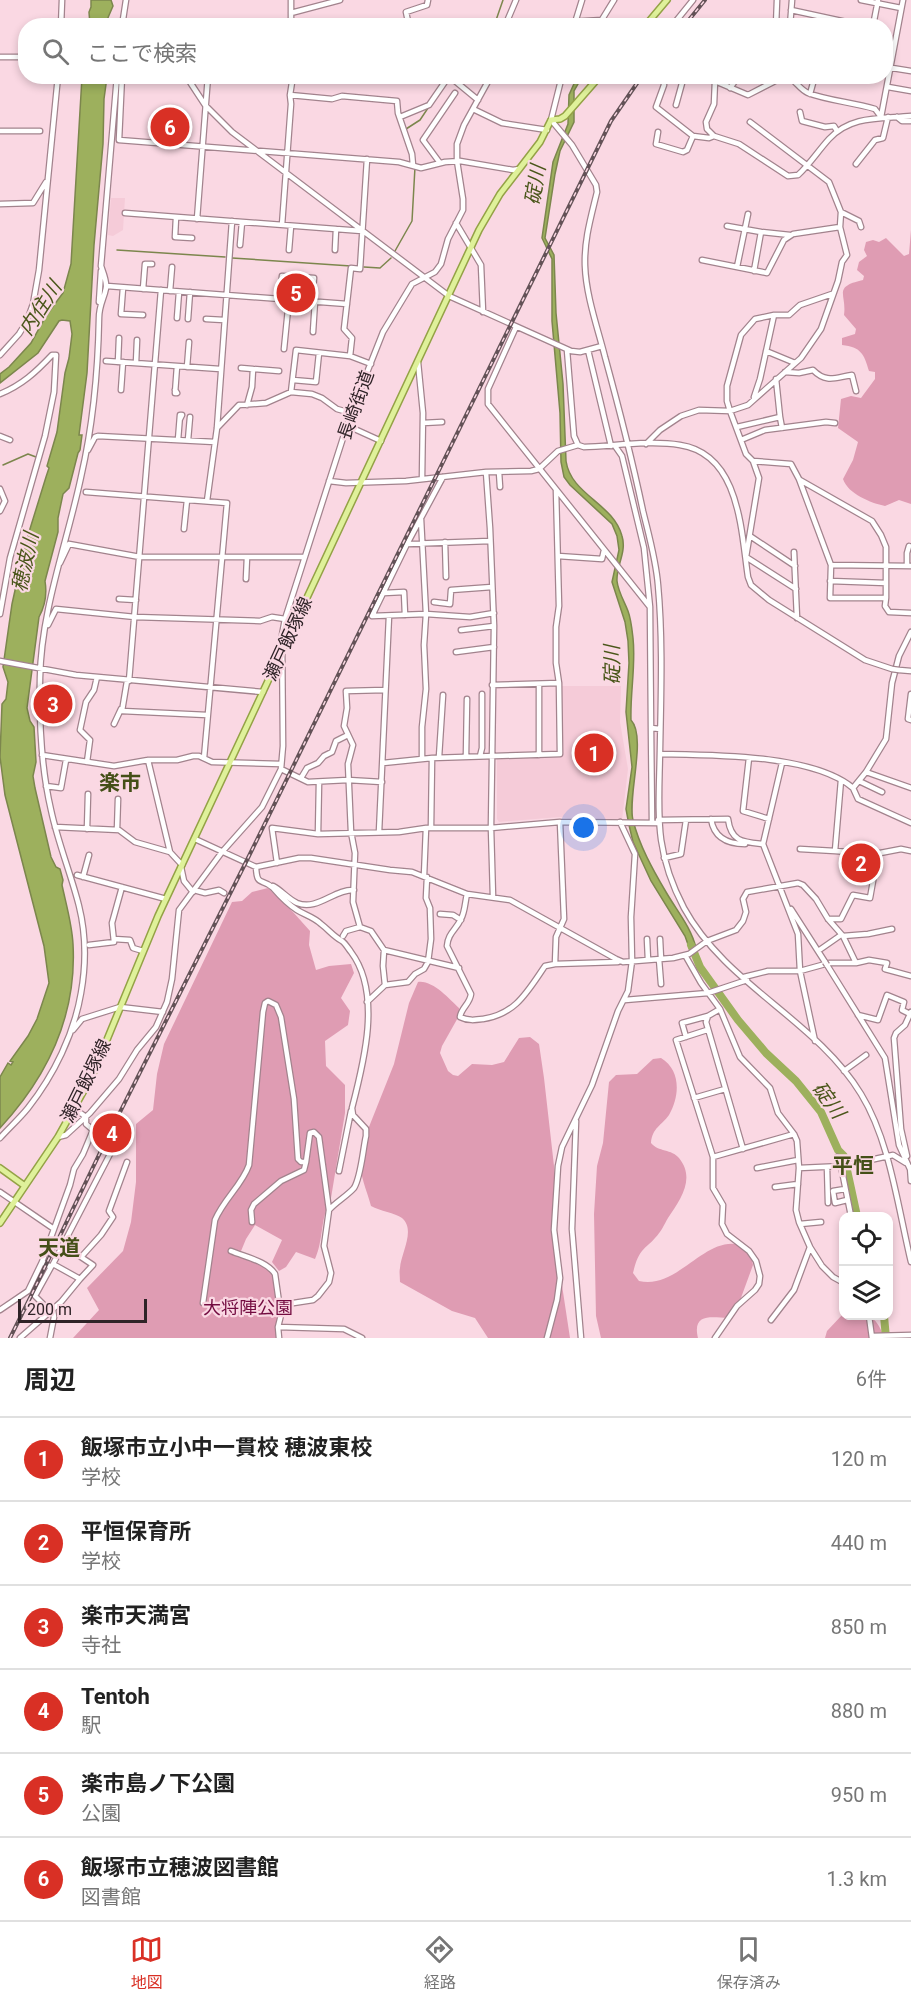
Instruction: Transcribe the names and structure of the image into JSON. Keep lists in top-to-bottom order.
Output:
{
  "streets": {
    "main road": ["瀬戸飯塚線"],
    "street": ["長崎街道"]
  },
  "crossings": [
    ["長崎街道", "瀬戸飯塚線"]
  ],
  "districts": ["楽市", "平恒", "天道"],
  "water": ["碇川", "内住川", "穂波川"],
  "parks": ["大将陣公園"],
  "scale_bar": "200 m",
  "page": {
    "search": "ここで検索",
    "pins": [
      "6",
      "5",
      "3",
      "1",
      "2",
      "4"
    ],
    "scale": "200 m",
    "heading": ["周辺", "6件"],
    "list": [
      {
        "mark": "1",
        "name": "飯塚市立小中一貫校 穂波東校",
        "note": "学校",
        "value": "120 m"
      },
      {
        "mark": "2",
        "name": "平恒保育所",
        "note": "学校",
        "value": "440 m"
      },
      {
        "mark": "3",
        "name": "楽市天満宮",
        "note": "寺社",
        "value": "850 m"
      },
      {
        "mark": "4",
        "name": "Tentoh",
        "note": "駅",
        "value": "880 m"
      },
      {
        "mark": "5",
        "name": "楽市島ノ下公園",
        "note": "公園",
        "value": "950 m"
      },
      {
        "mark": "6",
        "name": "飯塚市立穂波図書館",
        "note": "図書館",
        "value": "1.3 km"
      }
    ],
    "nav": ["地図", "経路", "保存済み"]
  }
}
